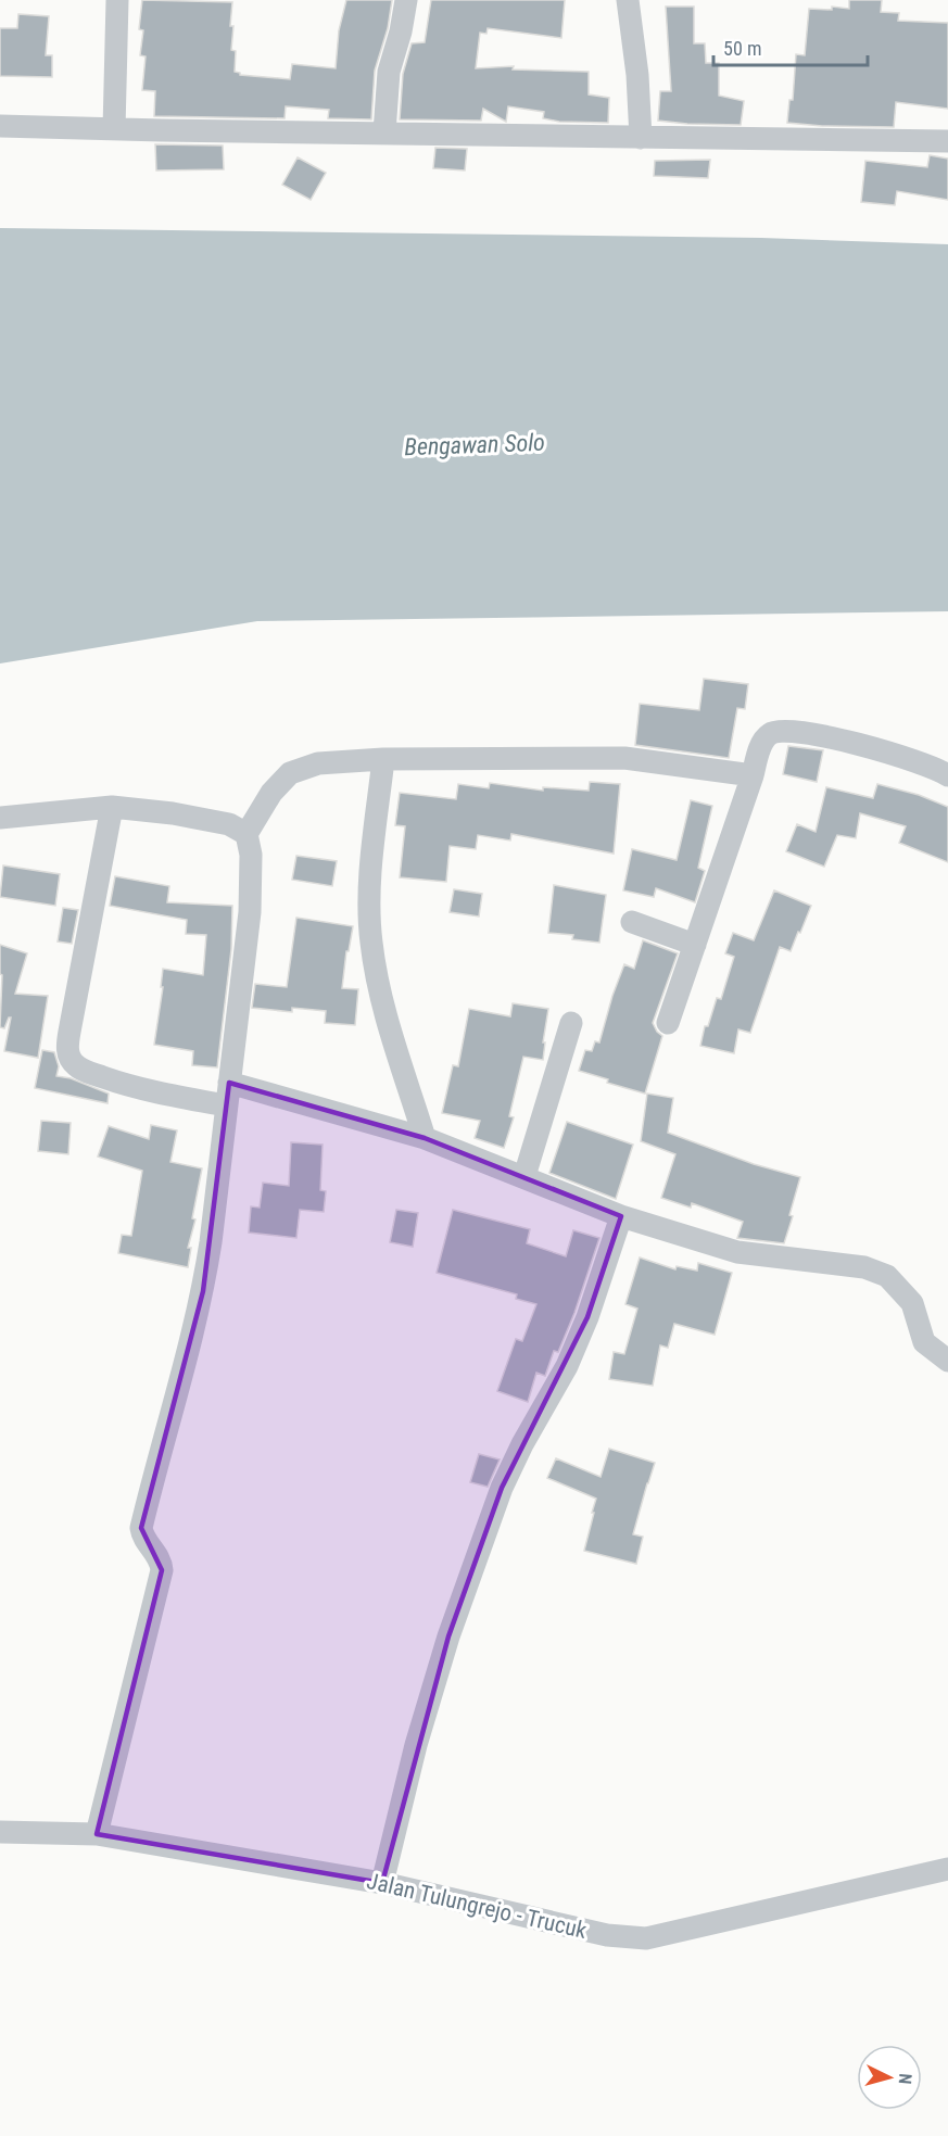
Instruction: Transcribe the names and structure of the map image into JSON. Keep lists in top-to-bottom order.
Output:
{
  "streets": {
    "street": ["Jalan Tulungrejo - Trucuk"]
  },
  "water": ["Bengawan Solo"],
  "scale_bar": "50 m",
  "north": "right"
}
